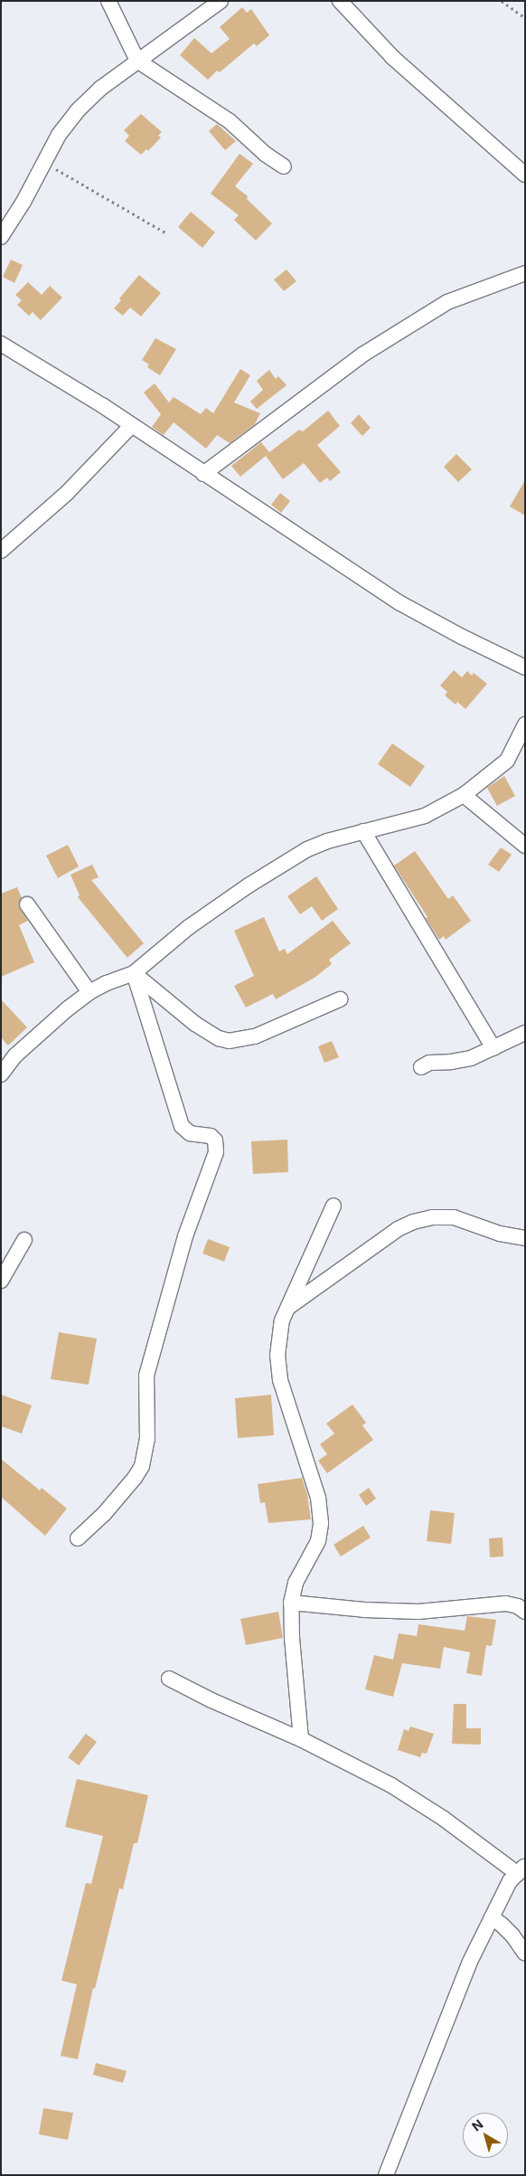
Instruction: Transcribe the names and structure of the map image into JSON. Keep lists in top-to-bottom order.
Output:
{
  "north": "top left"
}
